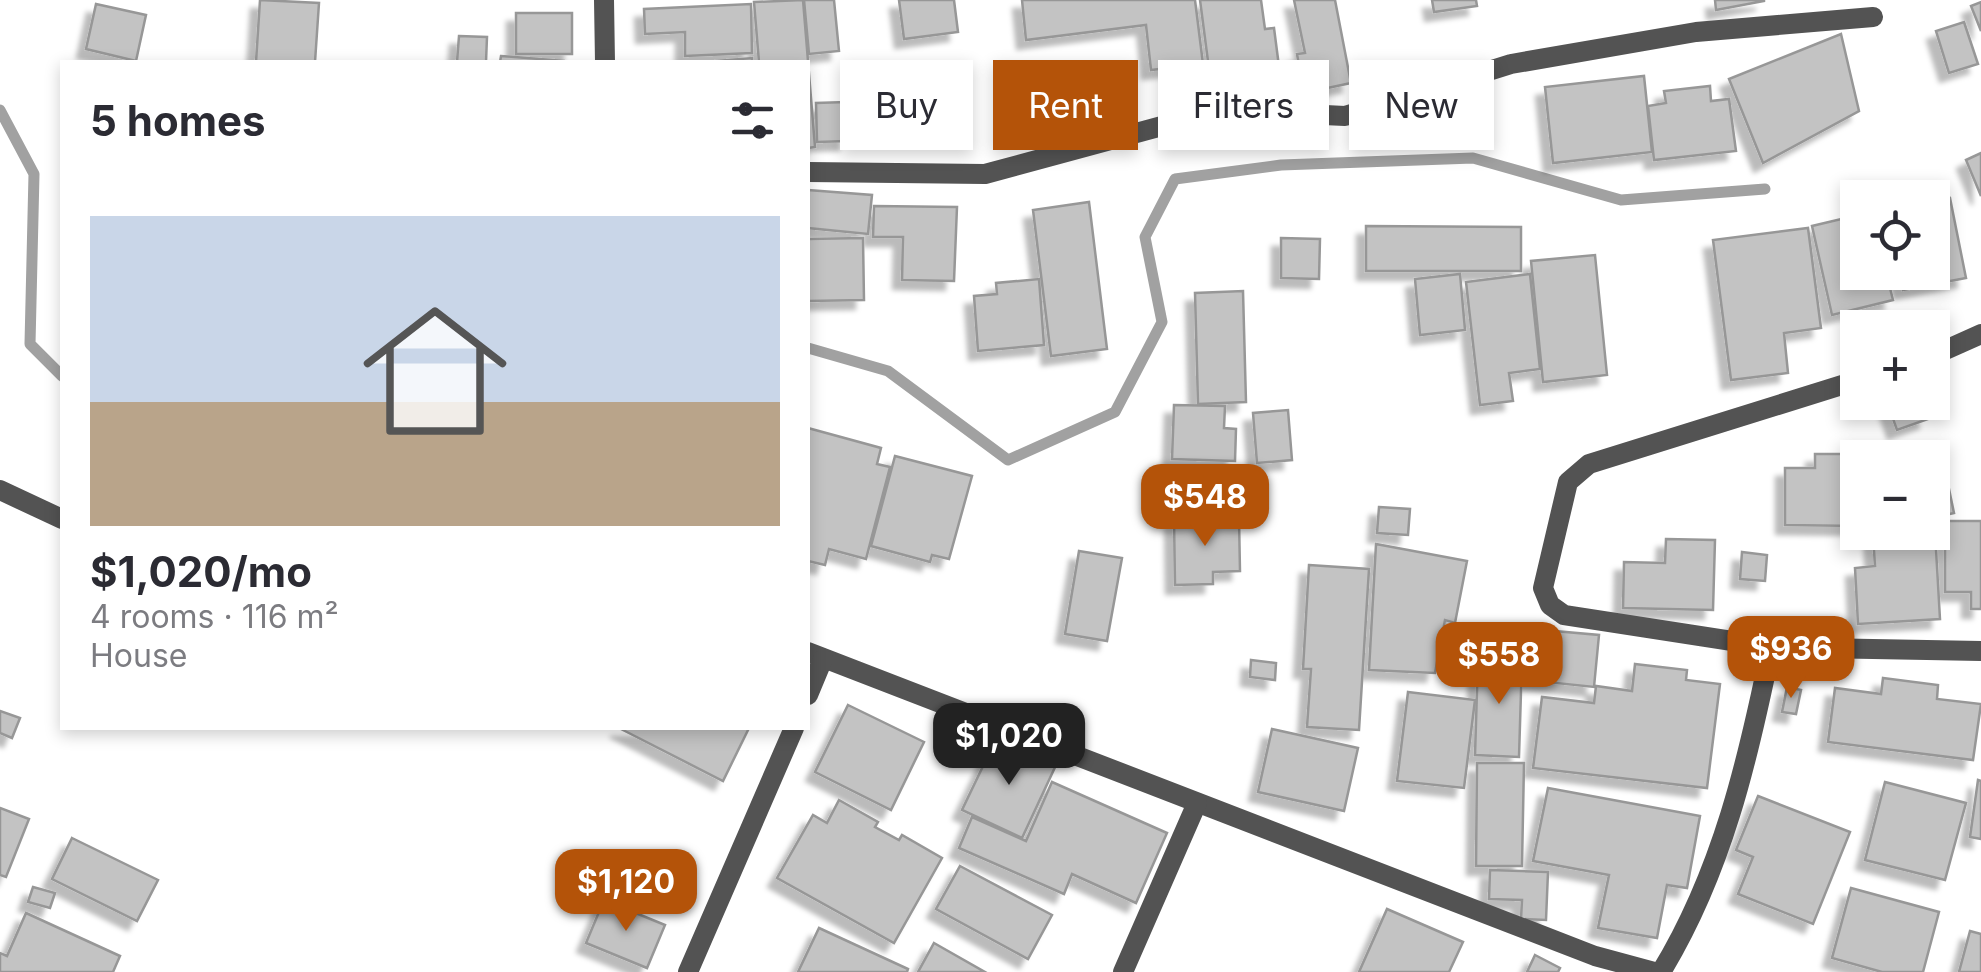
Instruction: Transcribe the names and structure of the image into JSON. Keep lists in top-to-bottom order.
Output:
{
  "page": {
    "chip": [
      "Buy",
      "Rent",
      "Filters",
      "New"
    ],
    "heading": "5 homes",
    "map_buttons": ["+", "−"],
    "list": [
      {
        "name": "$1,020/mo",
        "note": "4 rooms · 116 m² · House"
      }
    ],
    "price": [
      "$548",
      "$936",
      "$558",
      "$1,020",
      "$1,120"
    ]
  }
}
